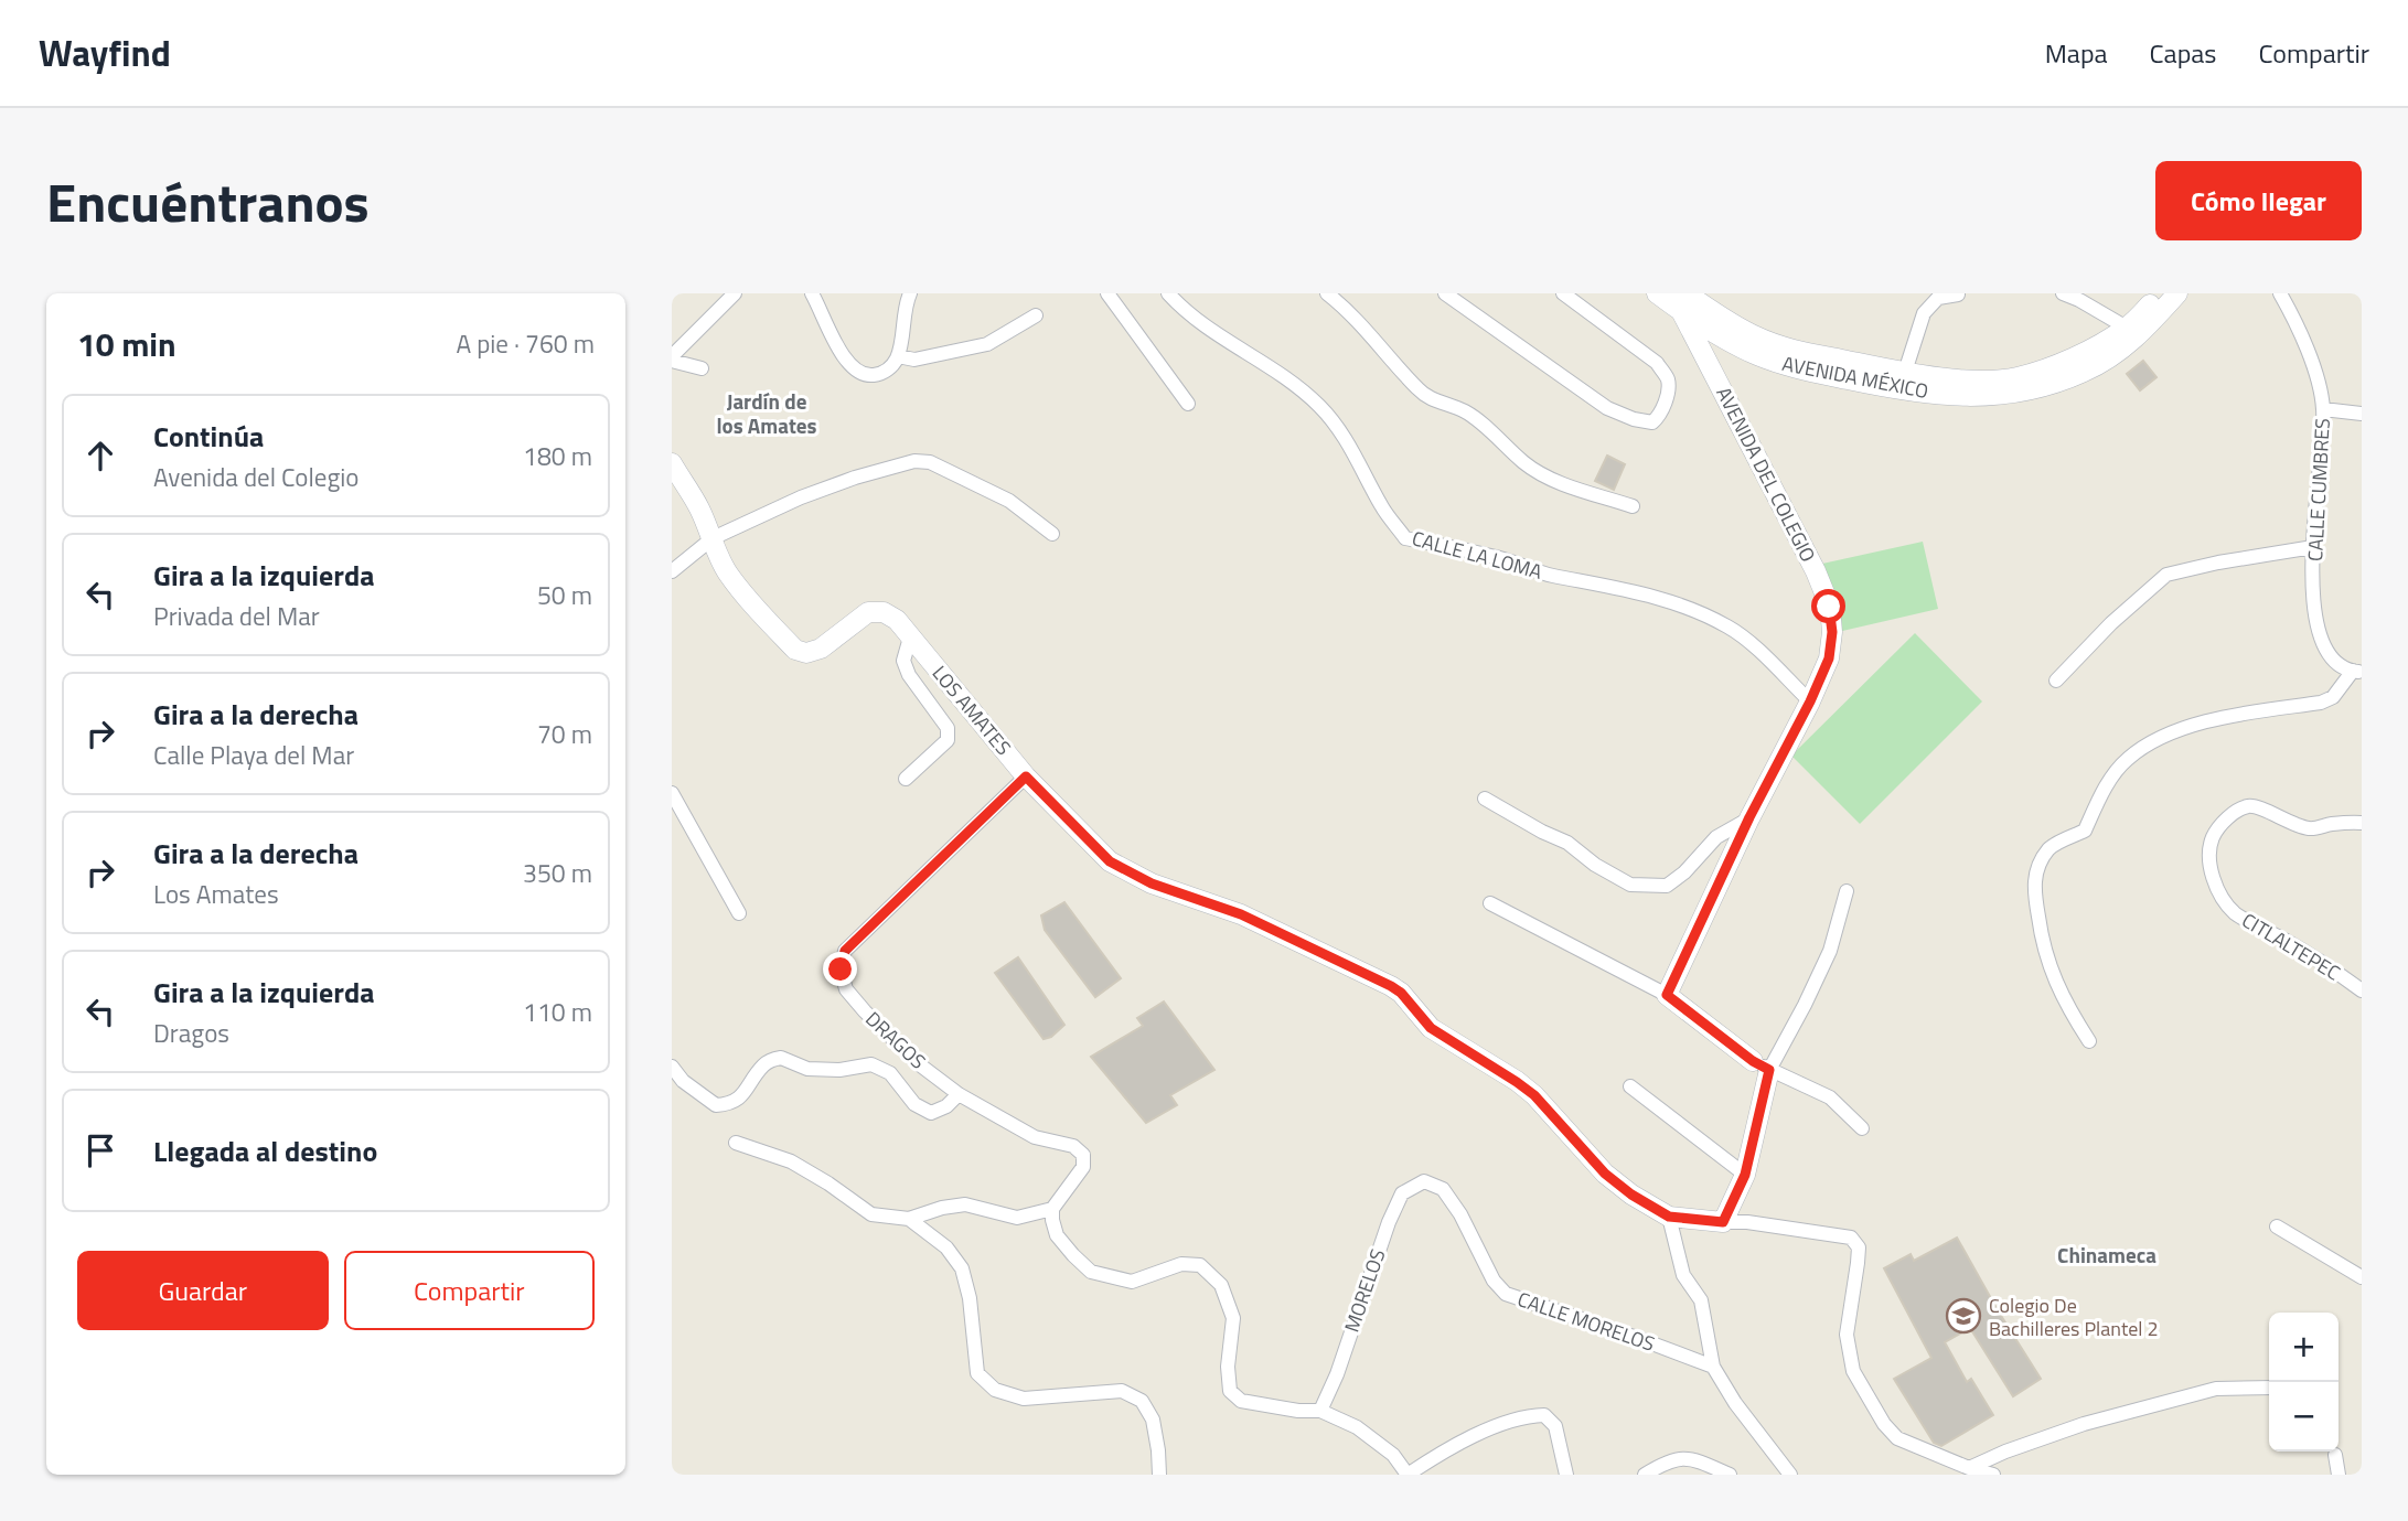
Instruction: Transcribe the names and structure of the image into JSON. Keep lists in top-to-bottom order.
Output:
{
  "streets": {
    "street": [
      "AVENIDA MÉXICO",
      "AVENIDA DEL COLEGIO",
      "CALLE CUMBRES",
      "CALLE LA LOMA",
      "LOS AMATES",
      "CITLALTEPEC",
      "DRAGOS",
      "MORELOS",
      "CALLE MORELOS"
    ]
  },
  "crossings": [
    ["AVENIDA MÉXICO", "AVENIDA DEL COLEGIO"],
    ["AVENIDA DEL COLEGIO", "CALLE LA LOMA"],
    ["LOS AMATES", "DRAGOS"],
    ["MORELOS", "CALLE MORELOS"]
  ],
  "districts": ["Jardín de los Amates", "Chinameca"],
  "places": {
    "school or university": ["Colegio De Bachilleres Plantel 2"]
  },
  "page": {
    "header": "Wayfind",
    "nav": ["Mapa", "Capas", "Compartir"],
    "title": "Encuéntranos",
    "buttons": [
      "Cómo llegar",
      ["Guardar", "Compartir"]
    ],
    "heading": ["10 min", "A pie · 760 m"],
    "list": [
      ["Continúa", "Avenida del Colegio", "180 m"],
      ["Gira a la izquierda", "Privada del Mar", "50 m"],
      ["Gira a la derecha", "Calle Playa del Mar", "70 m"],
      ["Gira a la derecha", "Los Amates", "350 m"],
      ["Gira a la izquierda", "Dragos", "110 m"],
      "Llegada al destino"
    ],
    "map_buttons": ["+", "−"]
  }
}
